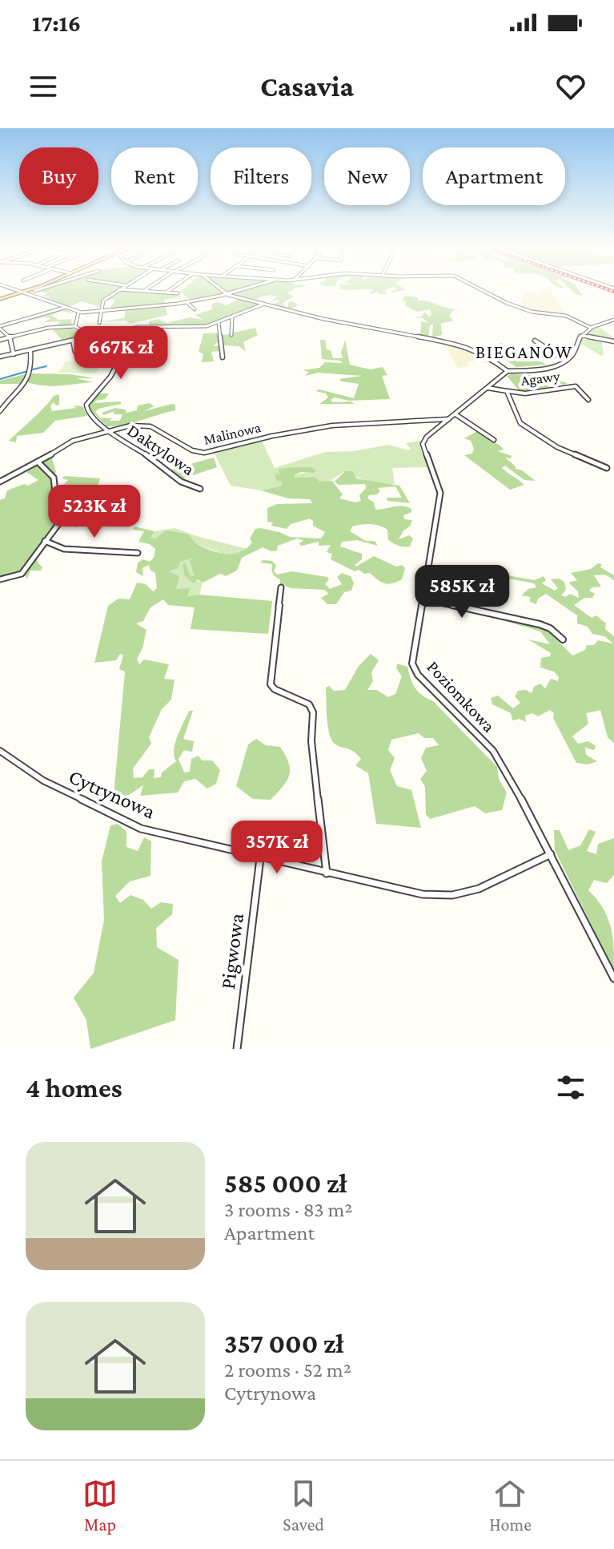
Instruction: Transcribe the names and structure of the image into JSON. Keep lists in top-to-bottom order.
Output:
{
  "streets": {
    "street": [
      "Agawy",
      "Malinowa",
      "Daktylowa",
      "Poziomkowa",
      "Cytrynowa",
      "Pigwowa"
    ]
  },
  "crossings": [
    ["Agawy", "Poziomkowa"],
    ["Malinowa", "Daktylowa"],
    ["Malinowa", "Poziomkowa"],
    ["Poziomkowa", "Cytrynowa"],
    ["Cytrynowa", "Pigwowa"]
  ],
  "districts": ["BIEGANÓW"],
  "page": {
    "status": "17:16",
    "header": "Casavia",
    "chip": [
      "Buy",
      "Rent",
      "Filters",
      "New",
      "Apartment"
    ],
    "price": [
      "667K zł",
      "523K zł",
      "585K zł",
      "357K zł"
    ],
    "heading": "4 homes",
    "list": [
      {
        "name": "585 000 zł",
        "note": "3 rooms · 83 m² · Apartment"
      },
      {
        "name": "357 000 zł",
        "note": "2 rooms · 52 m² · Cytrynowa"
      }
    ],
    "tabs": ["Map", "Saved", "Home"]
  }
}
